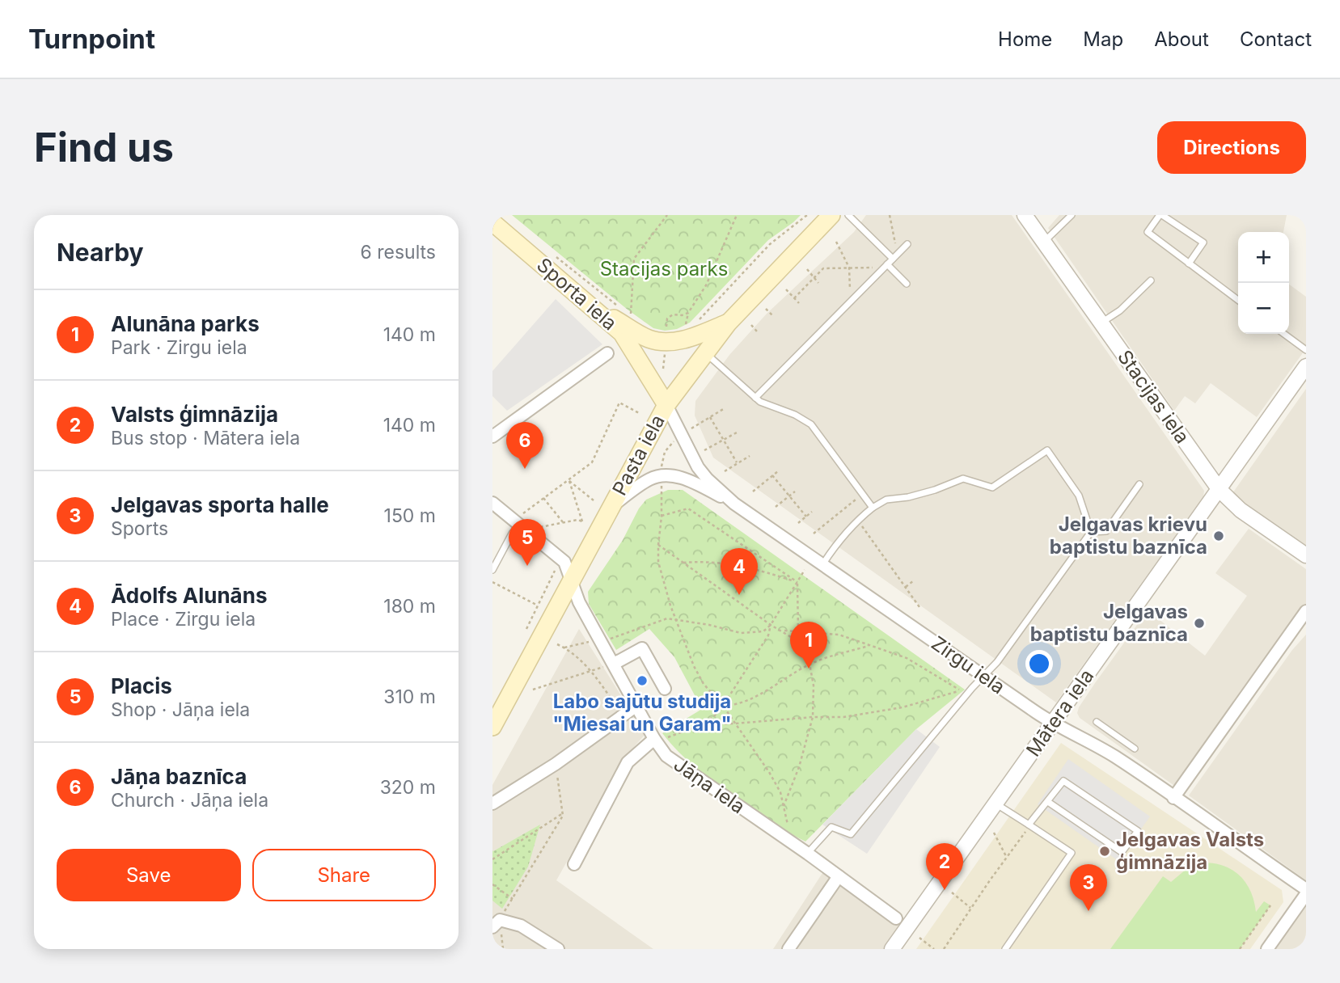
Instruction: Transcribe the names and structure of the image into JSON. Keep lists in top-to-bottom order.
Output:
{
  "streets": {
    "main road": ["Sporta iela", "Pasta iela"],
    "street": [
      "Stacijas iela",
      "Zirgu iela",
      "Mātera iela",
      "Jāņa iela"
    ]
  },
  "crossings": [
    ["Sporta iela", "Pasta iela"],
    ["Sporta iela", "Zirgu iela"],
    ["Stacijas iela", "Mātera iela"],
    ["Pasta iela", "Zirgu iela"],
    ["Pasta iela", "Jāņa iela"],
    ["Zirgu iela", "Mātera iela"]
  ],
  "parks": ["Stacijas parks"],
  "places": [
    "Jelgavas krievu baptistu baznīca",
    "Jelgavas baptistu baznīca",
    "Labo sajūtu studija \"Miesai un Garam\"",
    "Jelgavas Valsts ģimnāzija"
  ],
  "page": {
    "header": "Turnpoint",
    "nav": [
      "Home",
      "Map",
      "About",
      "Contact"
    ],
    "buttons": [
      "Directions",
      ["Save", "Share"]
    ],
    "title": "Find us",
    "heading": ["Nearby", "6 results"],
    "map_buttons": ["+", "−"],
    "list": [
      {
        "mark": "1",
        "name": "Alunāna parks",
        "note": "Park · Zirgu iela",
        "value": "140 m"
      },
      {
        "mark": "2",
        "name": "Valsts ģimnāzija",
        "note": "Bus stop · Mātera iela",
        "value": "140 m"
      },
      {
        "mark": "3",
        "name": "Jelgavas sporta halle",
        "note": "Sports",
        "value": "150 m"
      },
      {
        "mark": "4",
        "name": "Ādolfs Alunāns",
        "note": "Place · Zirgu iela",
        "value": "180 m"
      },
      {
        "mark": "5",
        "name": "Placis",
        "note": "Shop · Jāņa iela",
        "value": "310 m"
      },
      {
        "mark": "6",
        "name": "Jāņa baznīca",
        "note": "Church · Jāņa iela",
        "value": "320 m"
      }
    ],
    "pins": [
      "6",
      "5",
      "4",
      "1",
      "2",
      "3"
    ]
  }
}
